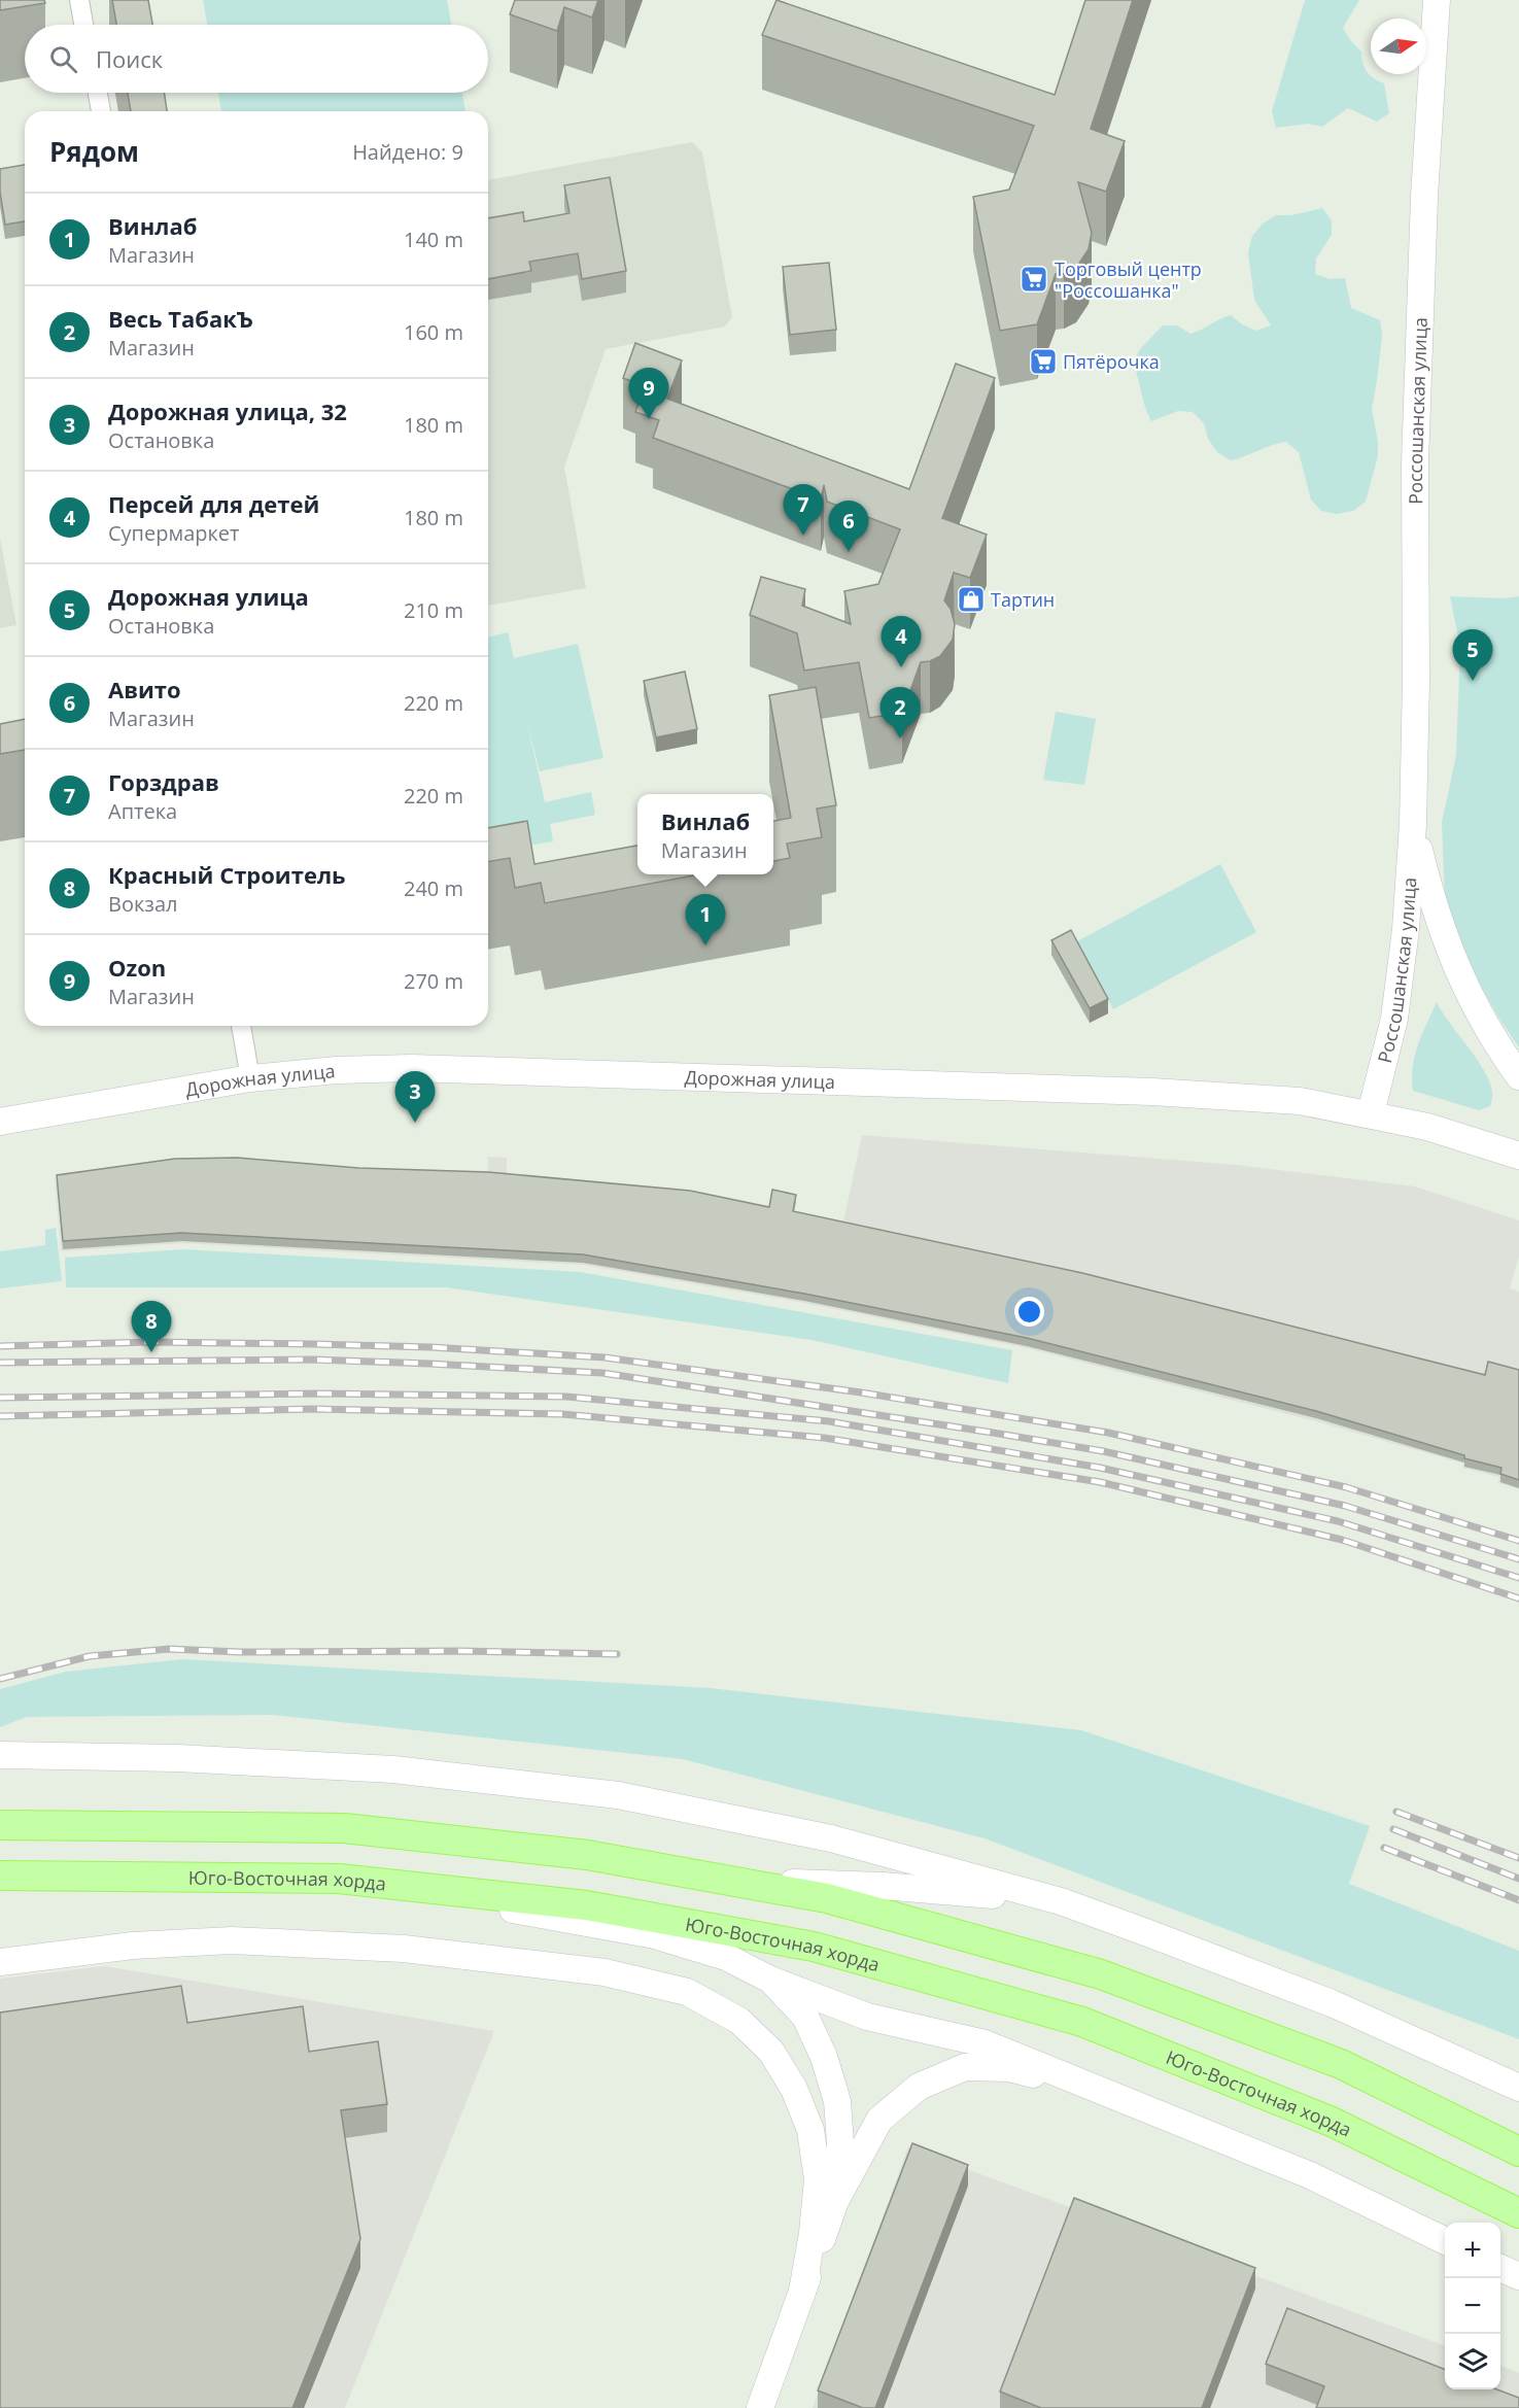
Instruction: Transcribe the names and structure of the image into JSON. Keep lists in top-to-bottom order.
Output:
{
  "streets": {
    "main road": ["Юго-Восточная хорда"],
    "street": ["Россошанская улица", "Дорожная улица"]
  },
  "crossings": [
    ["Россошанская улица", "Дорожная улица"]
  ],
  "places": {
    "supermarket": ["Торговый центр \"Россошанка\"", "Пятёрочка"],
    "shop": ["Тартин"]
  },
  "north": "right",
  "page": {
    "search": "Поиск",
    "heading": ["Рядом", "Найдено: 9"],
    "list": [
      {
        "mark": "1",
        "name": "Винлаб",
        "note": "Магазин",
        "value": "140 m"
      },
      {
        "mark": "2",
        "name": "Весь ТабакЪ",
        "note": "Магазин",
        "value": "160 m"
      },
      {
        "mark": "3",
        "name": "Дорожная улица, 32",
        "note": "Остановка",
        "value": "180 m"
      },
      {
        "mark": "4",
        "name": "Персей для детей",
        "note": "Супермаркет",
        "value": "180 m"
      },
      {
        "mark": "5",
        "name": "Дорожная улица",
        "note": "Остановка",
        "value": "210 m"
      },
      {
        "mark": "6",
        "name": "Авито",
        "note": "Магазин",
        "value": "220 m"
      },
      {
        "mark": "7",
        "name": "Горздрав",
        "note": "Аптека",
        "value": "220 m"
      },
      {
        "mark": "8",
        "name": "Красный Строитель",
        "note": "Вокзал",
        "value": "240 m"
      },
      {
        "mark": "9",
        "name": "Ozon",
        "note": "Магазин",
        "value": "270 m"
      }
    ],
    "pins": [
      "9",
      "7",
      "6",
      "4",
      "5",
      "2",
      "1",
      "3",
      "8"
    ],
    "popup": ["Винлаб", "Магазин"],
    "map_buttons": ["+", "−"]
  }
}
